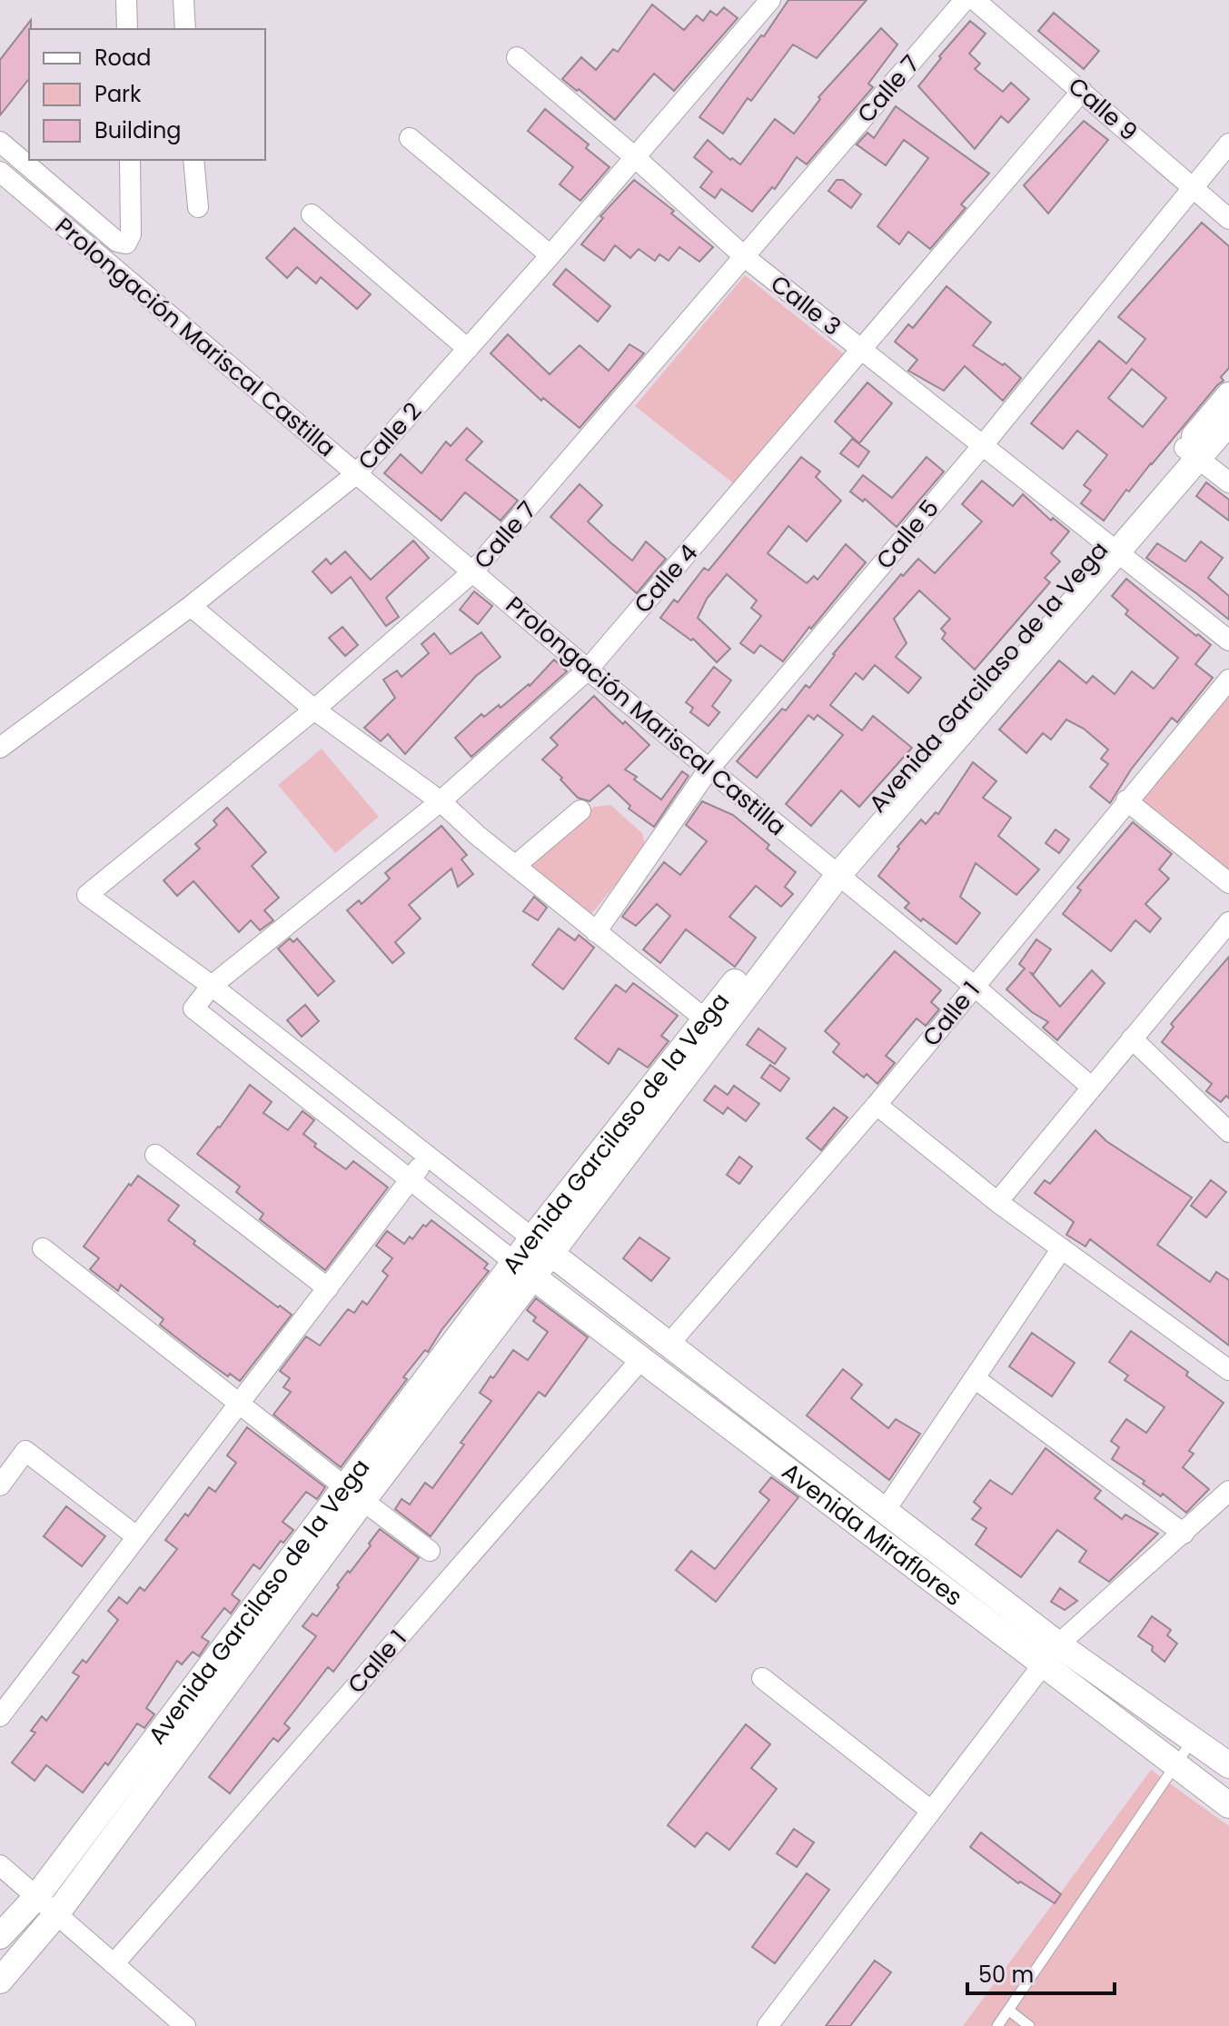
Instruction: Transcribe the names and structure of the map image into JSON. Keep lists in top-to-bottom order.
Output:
{
  "streets": {
    "street": [
      "Calle 7",
      "Calle 9",
      "Calle 3",
      "Prolongación Mariscal Castilla",
      "Calle 2",
      "Calle 5",
      "Calle 4",
      "Avenida Garcilaso de la Vega",
      "Calle 1",
      "Avenida Miraflores"
    ]
  },
  "crossings": [
    ["Calle 7", "Calle 3"],
    ["Calle 7", "Prolongación Mariscal Castilla"],
    ["Calle 7", "Calle 4"],
    ["Calle 9", "Calle 5"],
    ["Calle 9", "Calle 4"],
    ["Calle 3", "Calle 2"],
    ["Calle 3", "Calle 5"],
    ["Calle 3", "Calle 4"],
    ["Calle 3", "Avenida Garcilaso de la Vega"],
    ["Prolongación Mariscal Castilla", "Calle 2"],
    ["Prolongación Mariscal Castilla", "Calle 5"],
    ["Prolongación Mariscal Castilla", "Calle 4"],
    ["Prolongación Mariscal Castilla", "Avenida Garcilaso de la Vega"],
    ["Prolongación Mariscal Castilla", "Calle 1"],
    ["Avenida Garcilaso de la Vega", "Avenida Miraflores"],
    ["Calle 1", "Avenida Miraflores"]
  ],
  "legend": ["Road", "Park", "Building"],
  "scale_bar": "50 m"
}
